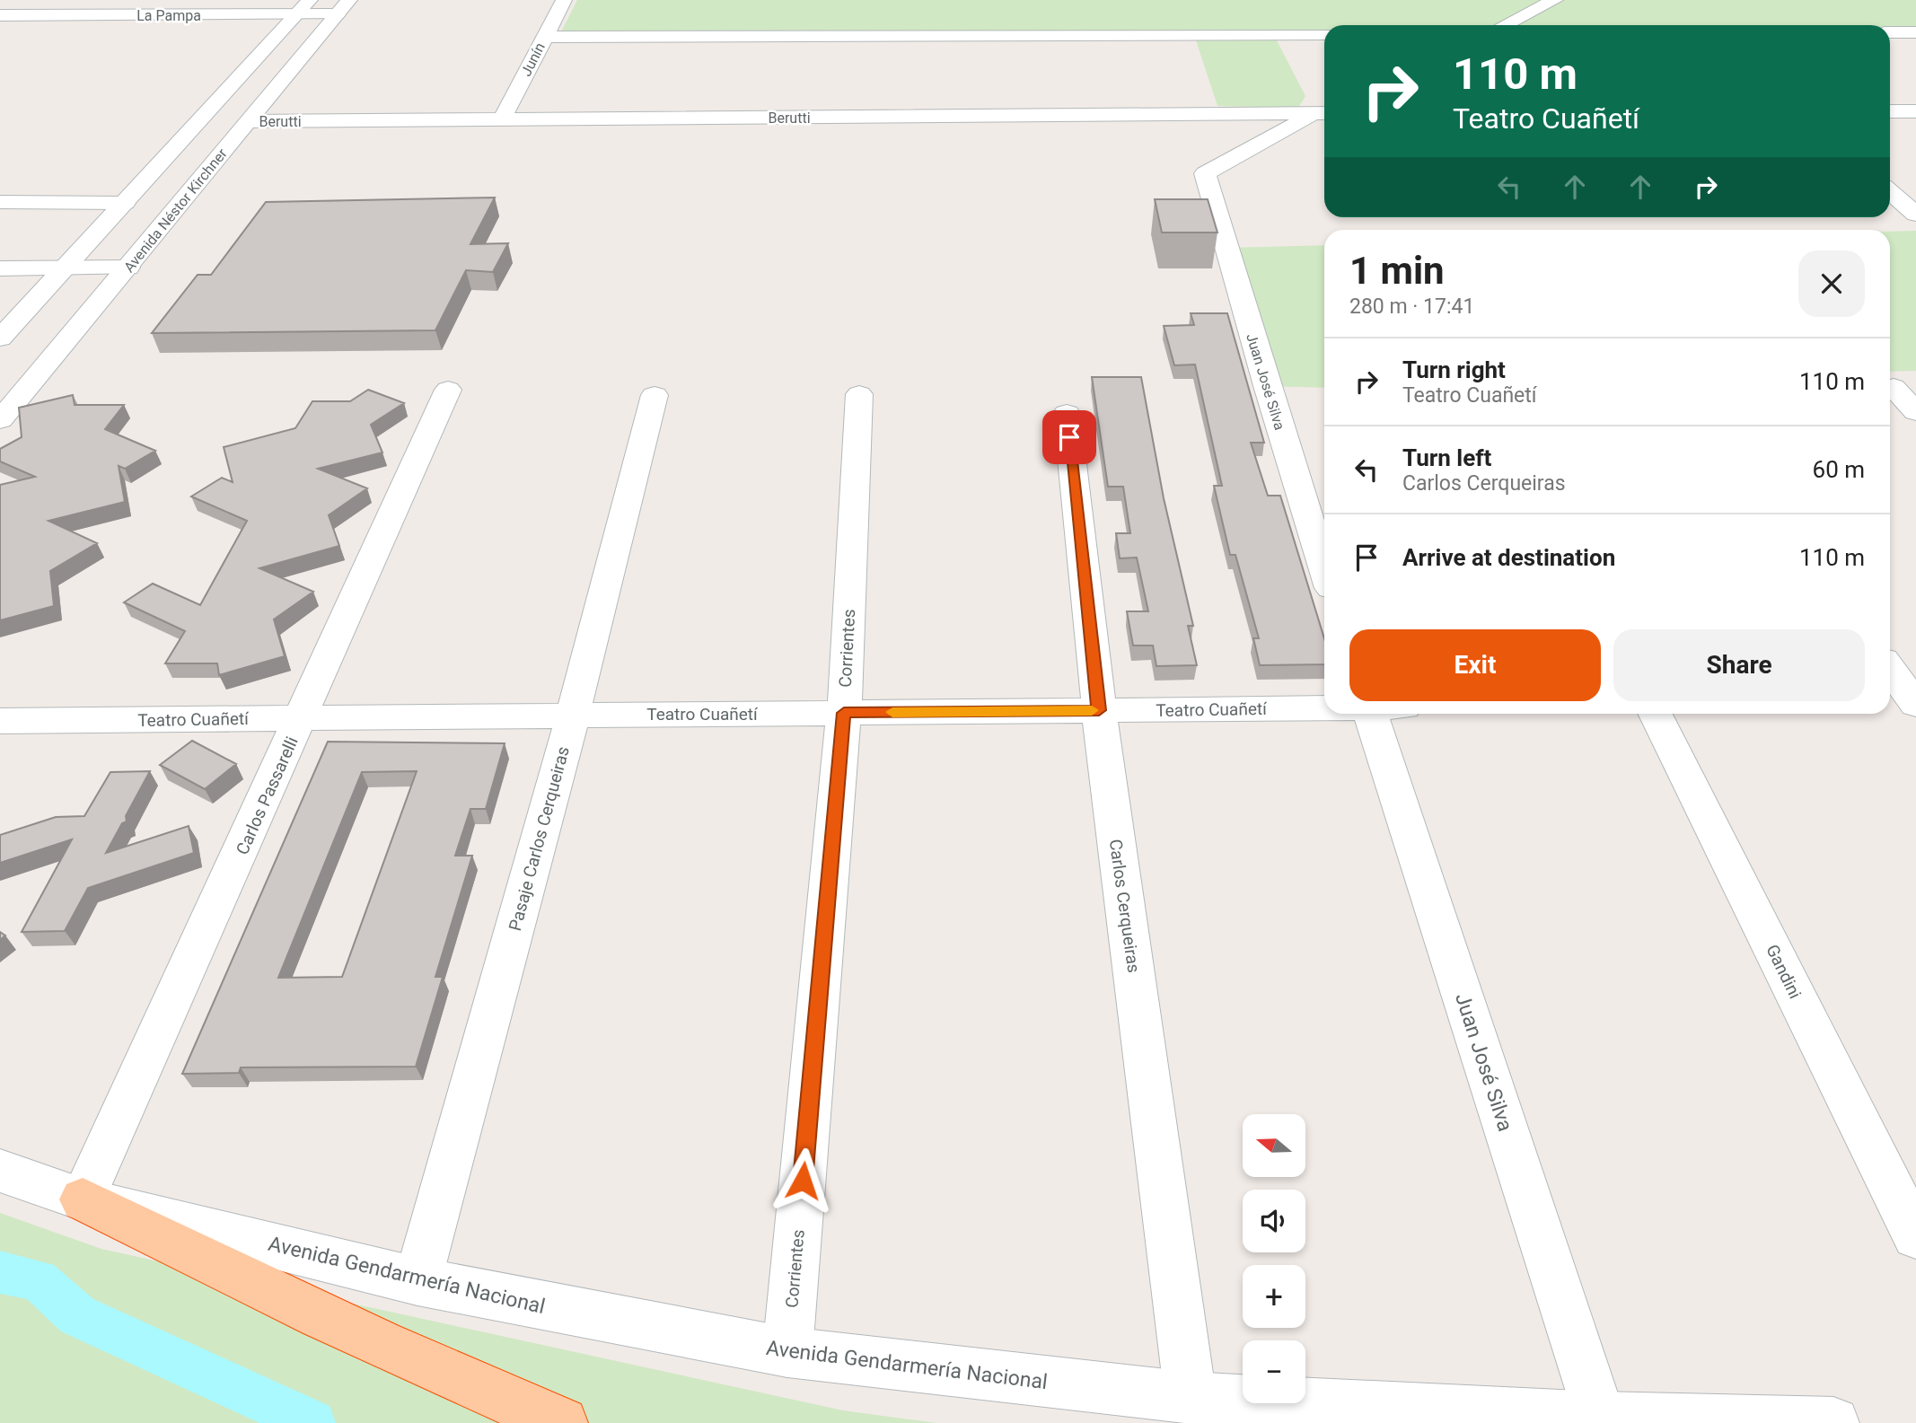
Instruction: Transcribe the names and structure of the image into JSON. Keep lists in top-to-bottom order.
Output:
{
  "streets": {
    "street": [
      "La Pampa",
      "Junín",
      "Berutti",
      "Avenida Néstor Kirchner",
      "Juan José Silva",
      "Corrientes",
      "Teatro Cuañetí",
      "Carlos Passarelli",
      "Pasaje Carlos Cerqueiras",
      "Carlos Cerqueiras",
      "Gandini",
      "Avenida Gendarmería Nacional"
    ]
  },
  "crossings": [
    ["La Pampa", "Avenida Néstor Kirchner"],
    ["Junín", "Berutti"],
    ["Berutti", "Avenida Néstor Kirchner"],
    ["Juan José Silva", "Avenida Gendarmería Nacional"],
    ["Corrientes", "Teatro Cuañetí"],
    ["Corrientes", "Avenida Gendarmería Nacional"],
    ["Teatro Cuañetí", "Carlos Passarelli"],
    ["Teatro Cuañetí", "Pasaje Carlos Cerqueiras"],
    ["Teatro Cuañetí", "Carlos Cerqueiras"],
    ["Carlos Passarelli", "Avenida Gendarmería Nacional"],
    ["Pasaje Carlos Cerqueiras", "Avenida Gendarmería Nacional"],
    ["Carlos Cerqueiras", "Avenida Gendarmería Nacional"]
  ],
  "north": "left",
  "page": {
    "turn": ["110 m", "Teatro Cuañetí"],
    "heading": ["1 min", "280 m · 17:41"],
    "list": [
      {
        "name": "Turn right",
        "note": "Teatro Cuañetí",
        "value": "110 m"
      },
      {
        "name": "Turn left",
        "note": "Carlos Cerqueiras",
        "value": "60 m"
      },
      {
        "name": "Arrive at destination",
        "value": "110 m"
      }
    ],
    "buttons": ["Exit", "Share"],
    "map_buttons": ["+", "−"]
  }
}
